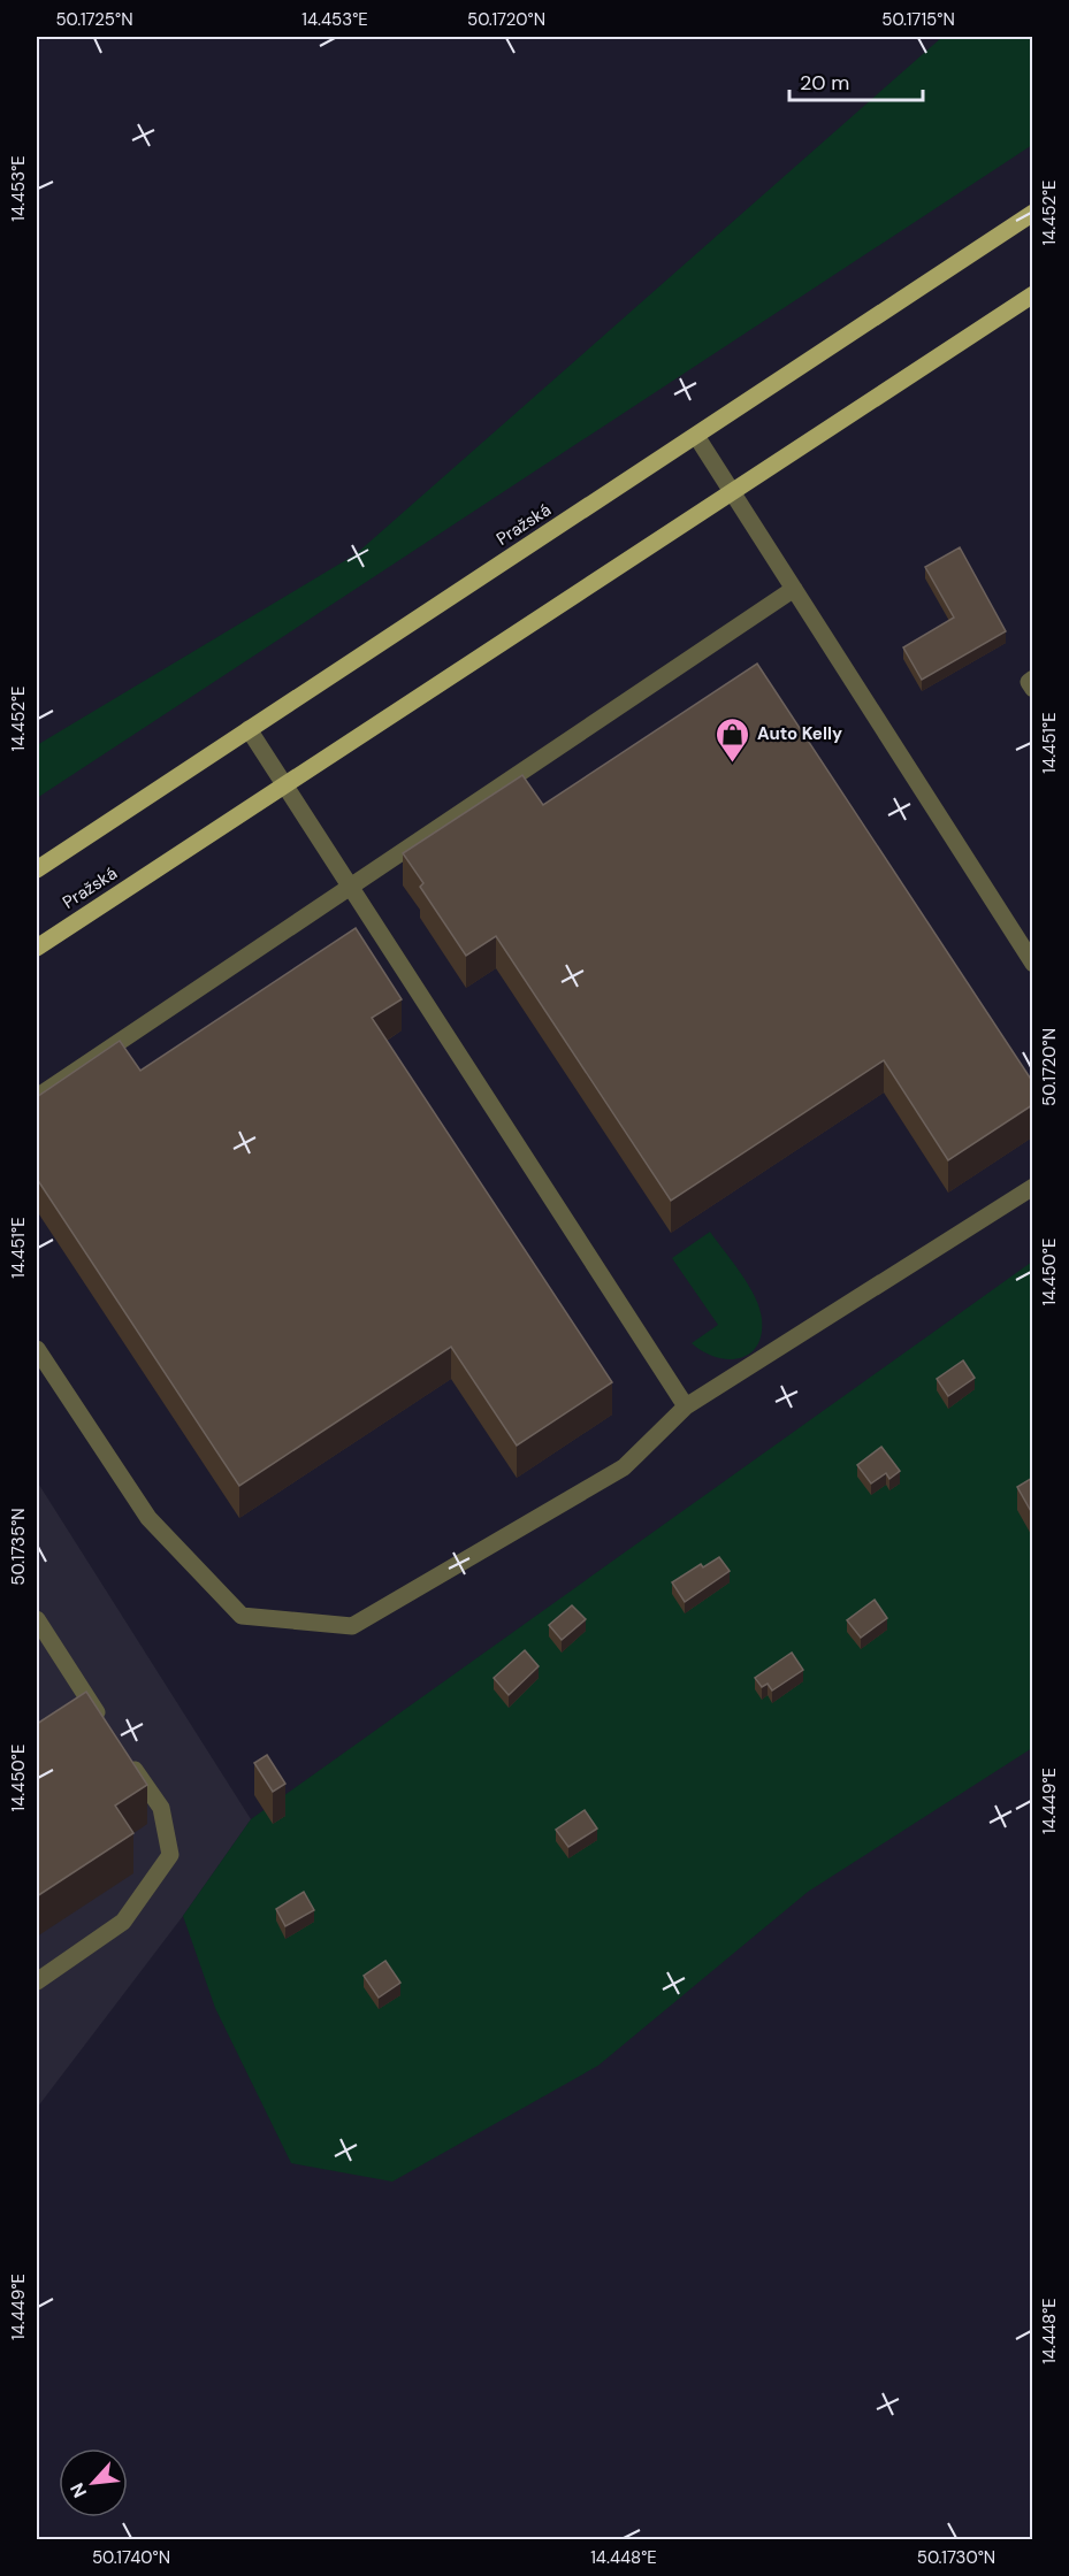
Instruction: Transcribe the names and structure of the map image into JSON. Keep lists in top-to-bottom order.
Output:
{
  "streets": {
    "main road": ["Pražská"]
  },
  "places": {
    "shop": ["Auto Kelly"]
  },
  "scale_bar": "20 m",
  "north": "bottom left",
  "coordinates": [
    "50.1725°N",
    "14.453°E",
    "50.1720°N",
    "50.1715°N",
    "14.452°E",
    "14.451°E",
    "14.450°E",
    "50.1735°N",
    "14.449°E",
    "14.448°E",
    "50.1740°N",
    "50.1730°N"
  ]
}
